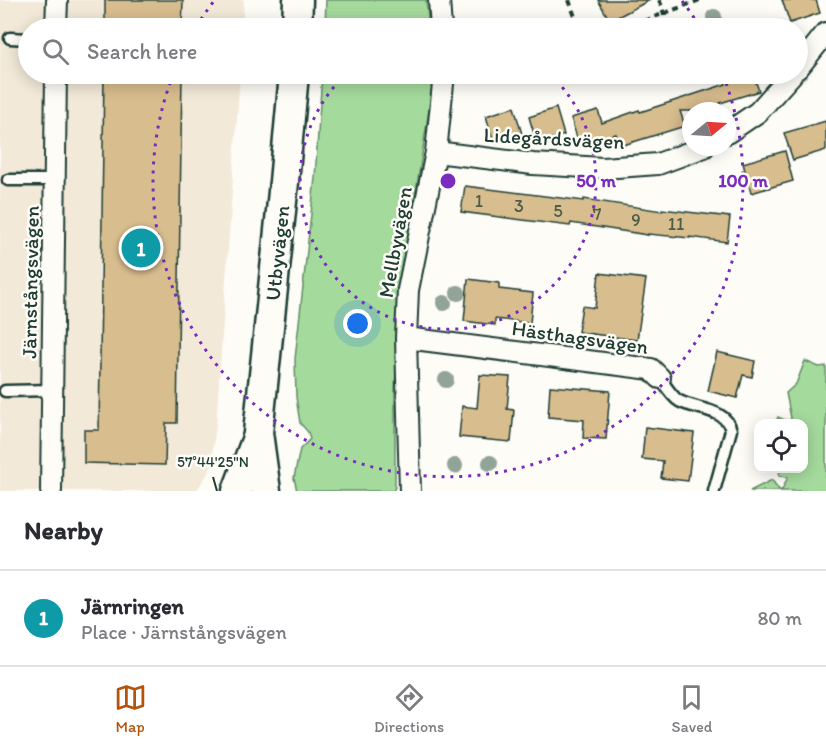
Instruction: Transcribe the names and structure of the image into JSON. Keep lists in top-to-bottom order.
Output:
{
  "streets": {
    "main road": ["Utbyvägen"],
    "street": [
      "Lidegårdsvägen",
      "Mellbyvägen",
      "Järnstångsvägen",
      "Hästhagsvägen"
    ]
  },
  "crossings": [
    ["Lidegårdsvägen", "Mellbyvägen"],
    ["Mellbyvägen", "Hästhagsvägen"]
  ],
  "house_numbers": [
    "1",
    "3",
    "5",
    "7",
    "9",
    "11"
  ],
  "north": "right",
  "page": {
    "search": "Search here",
    "pins": "1",
    "heading": "Nearby",
    "list": [
      {
        "mark": "1",
        "name": "Järnringen",
        "note": "Place · Järnstångsvägen",
        "value": "80 m"
      }
    ],
    "nav": ["Map", "Directions", "Saved"]
  },
  "coordinates": ["57°44'25\"N"],
  "rings": ["50 m", "100 m"]
}
